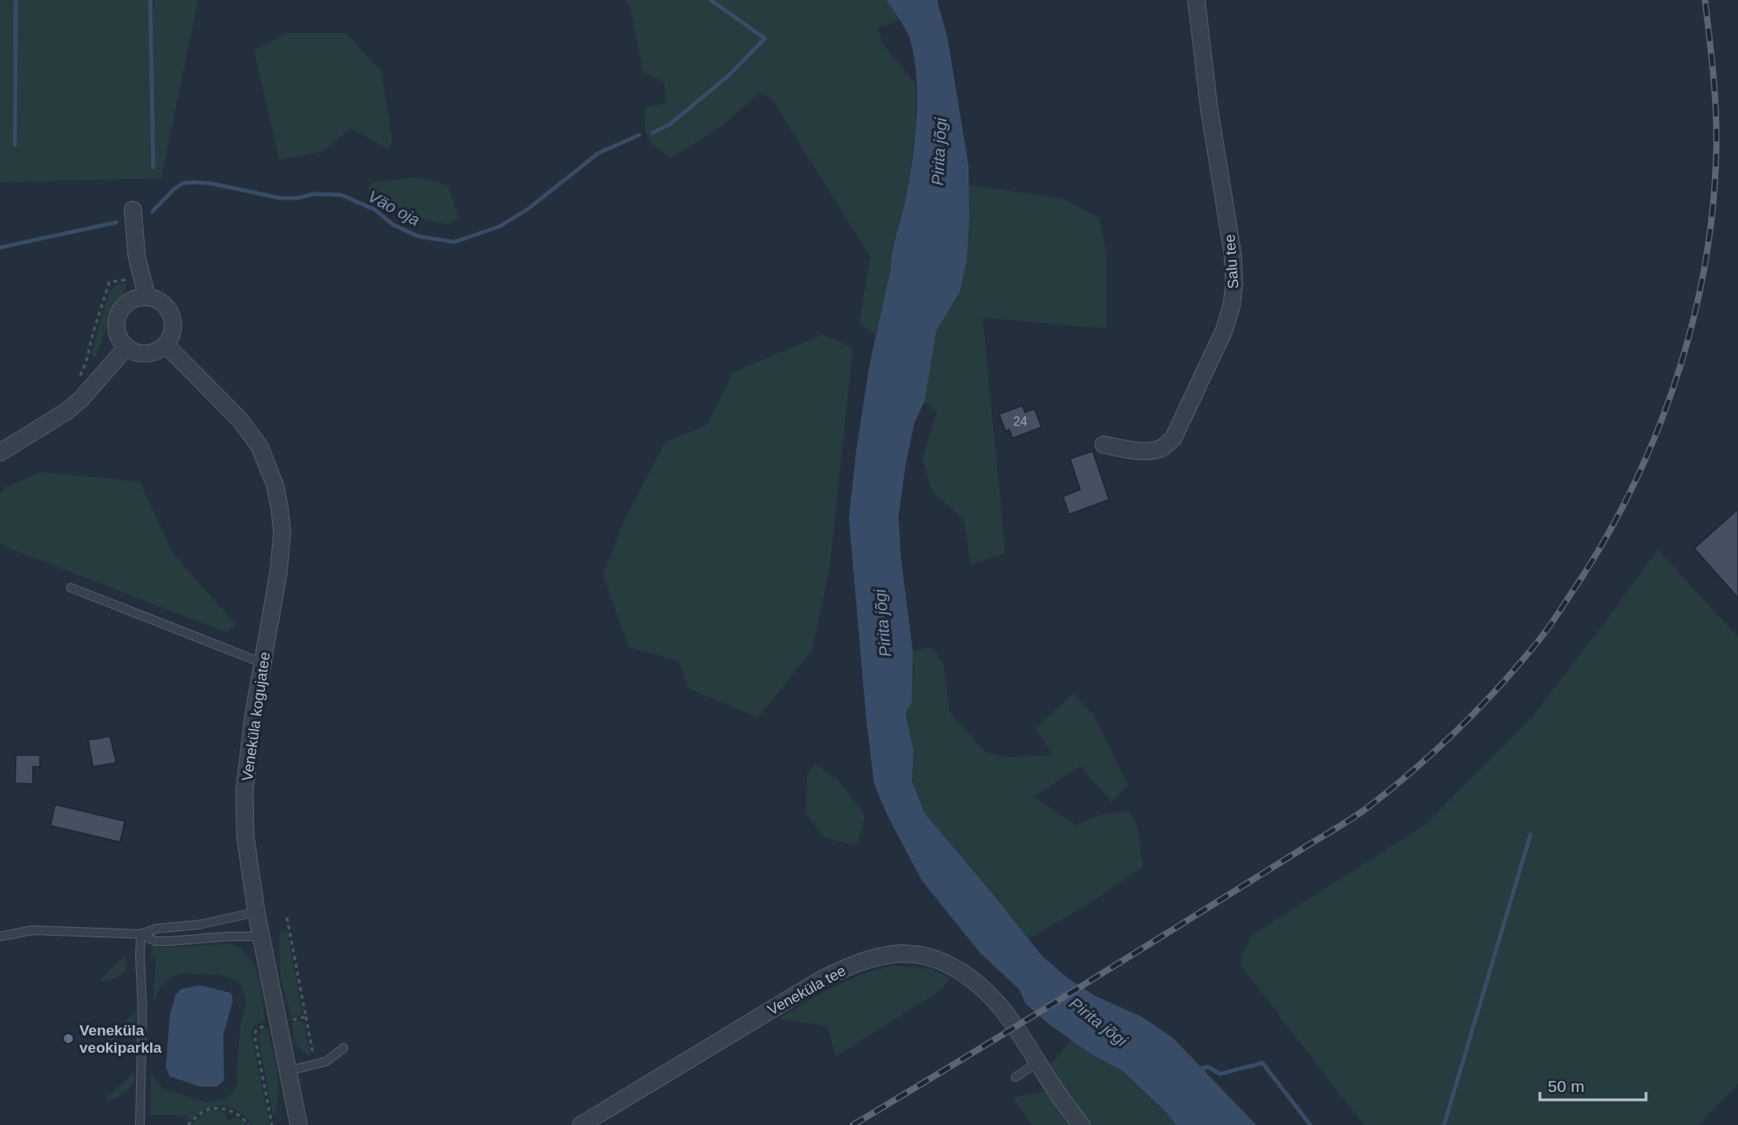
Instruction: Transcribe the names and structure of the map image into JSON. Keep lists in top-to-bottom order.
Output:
{
  "streets": {
    "street": ["Salu tee", "Veneküla kogujatee", "Veneküla tee"]
  },
  "water": ["Pirita jõgi", "Väo oja"],
  "places": ["Veneküla veokiparkla"],
  "house_numbers": ["24"],
  "scale_bar": "50 m"
}
